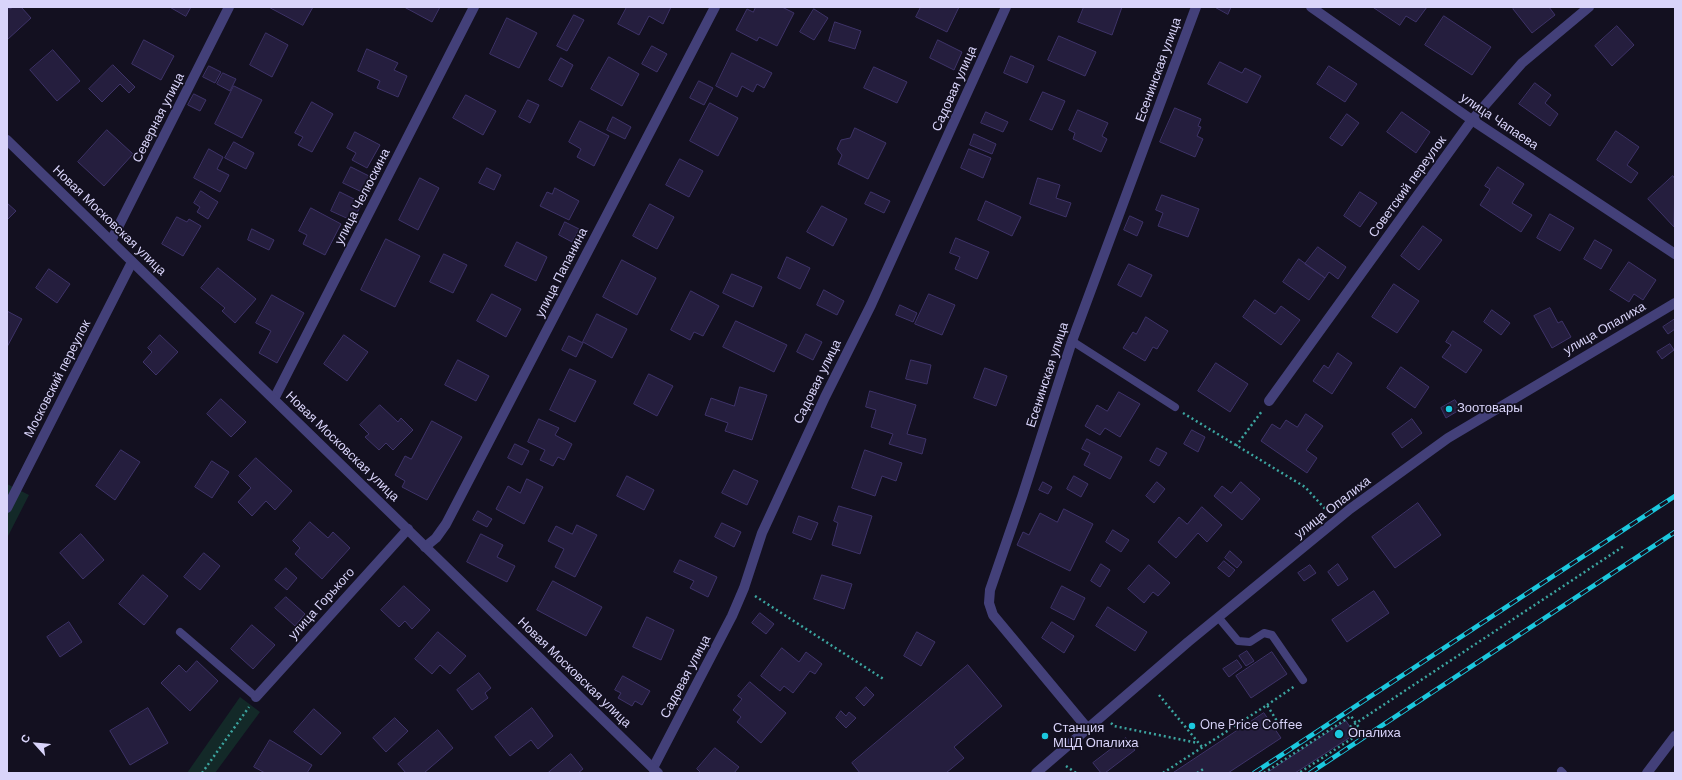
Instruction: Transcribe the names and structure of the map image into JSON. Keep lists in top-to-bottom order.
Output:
{
  "streets": {
    "street": [
      "Есенинская улица",
      "Садовая улица",
      "Северная улица",
      "улица Чапаева",
      "Советский переулок",
      "улица Челюскина",
      "Новая Московская улица",
      "улица Папанина",
      "улица Опалиха",
      "Московский переулок",
      "улица Горького"
    ]
  },
  "crossings": [
    ["Есенинская улица", "улица Опалиха"],
    ["Садовая улица", "Новая Московская улица"],
    ["Северная улица", "Новая Московская улица"],
    ["улица Чапаева", "Советский переулок"],
    ["улица Челюскина", "Новая Московская улица"],
    ["Новая Московская улица", "улица Папанина"],
    ["Новая Московская улица", "Московский переулок"],
    ["Новая Московская улица", "улица Горького"]
  ],
  "places": [
    "Зоотовары",
    "One Price Coffee",
    "Опалиха",
    "Станция МЦД Опалиха"
  ],
  "north": "top left"
}
